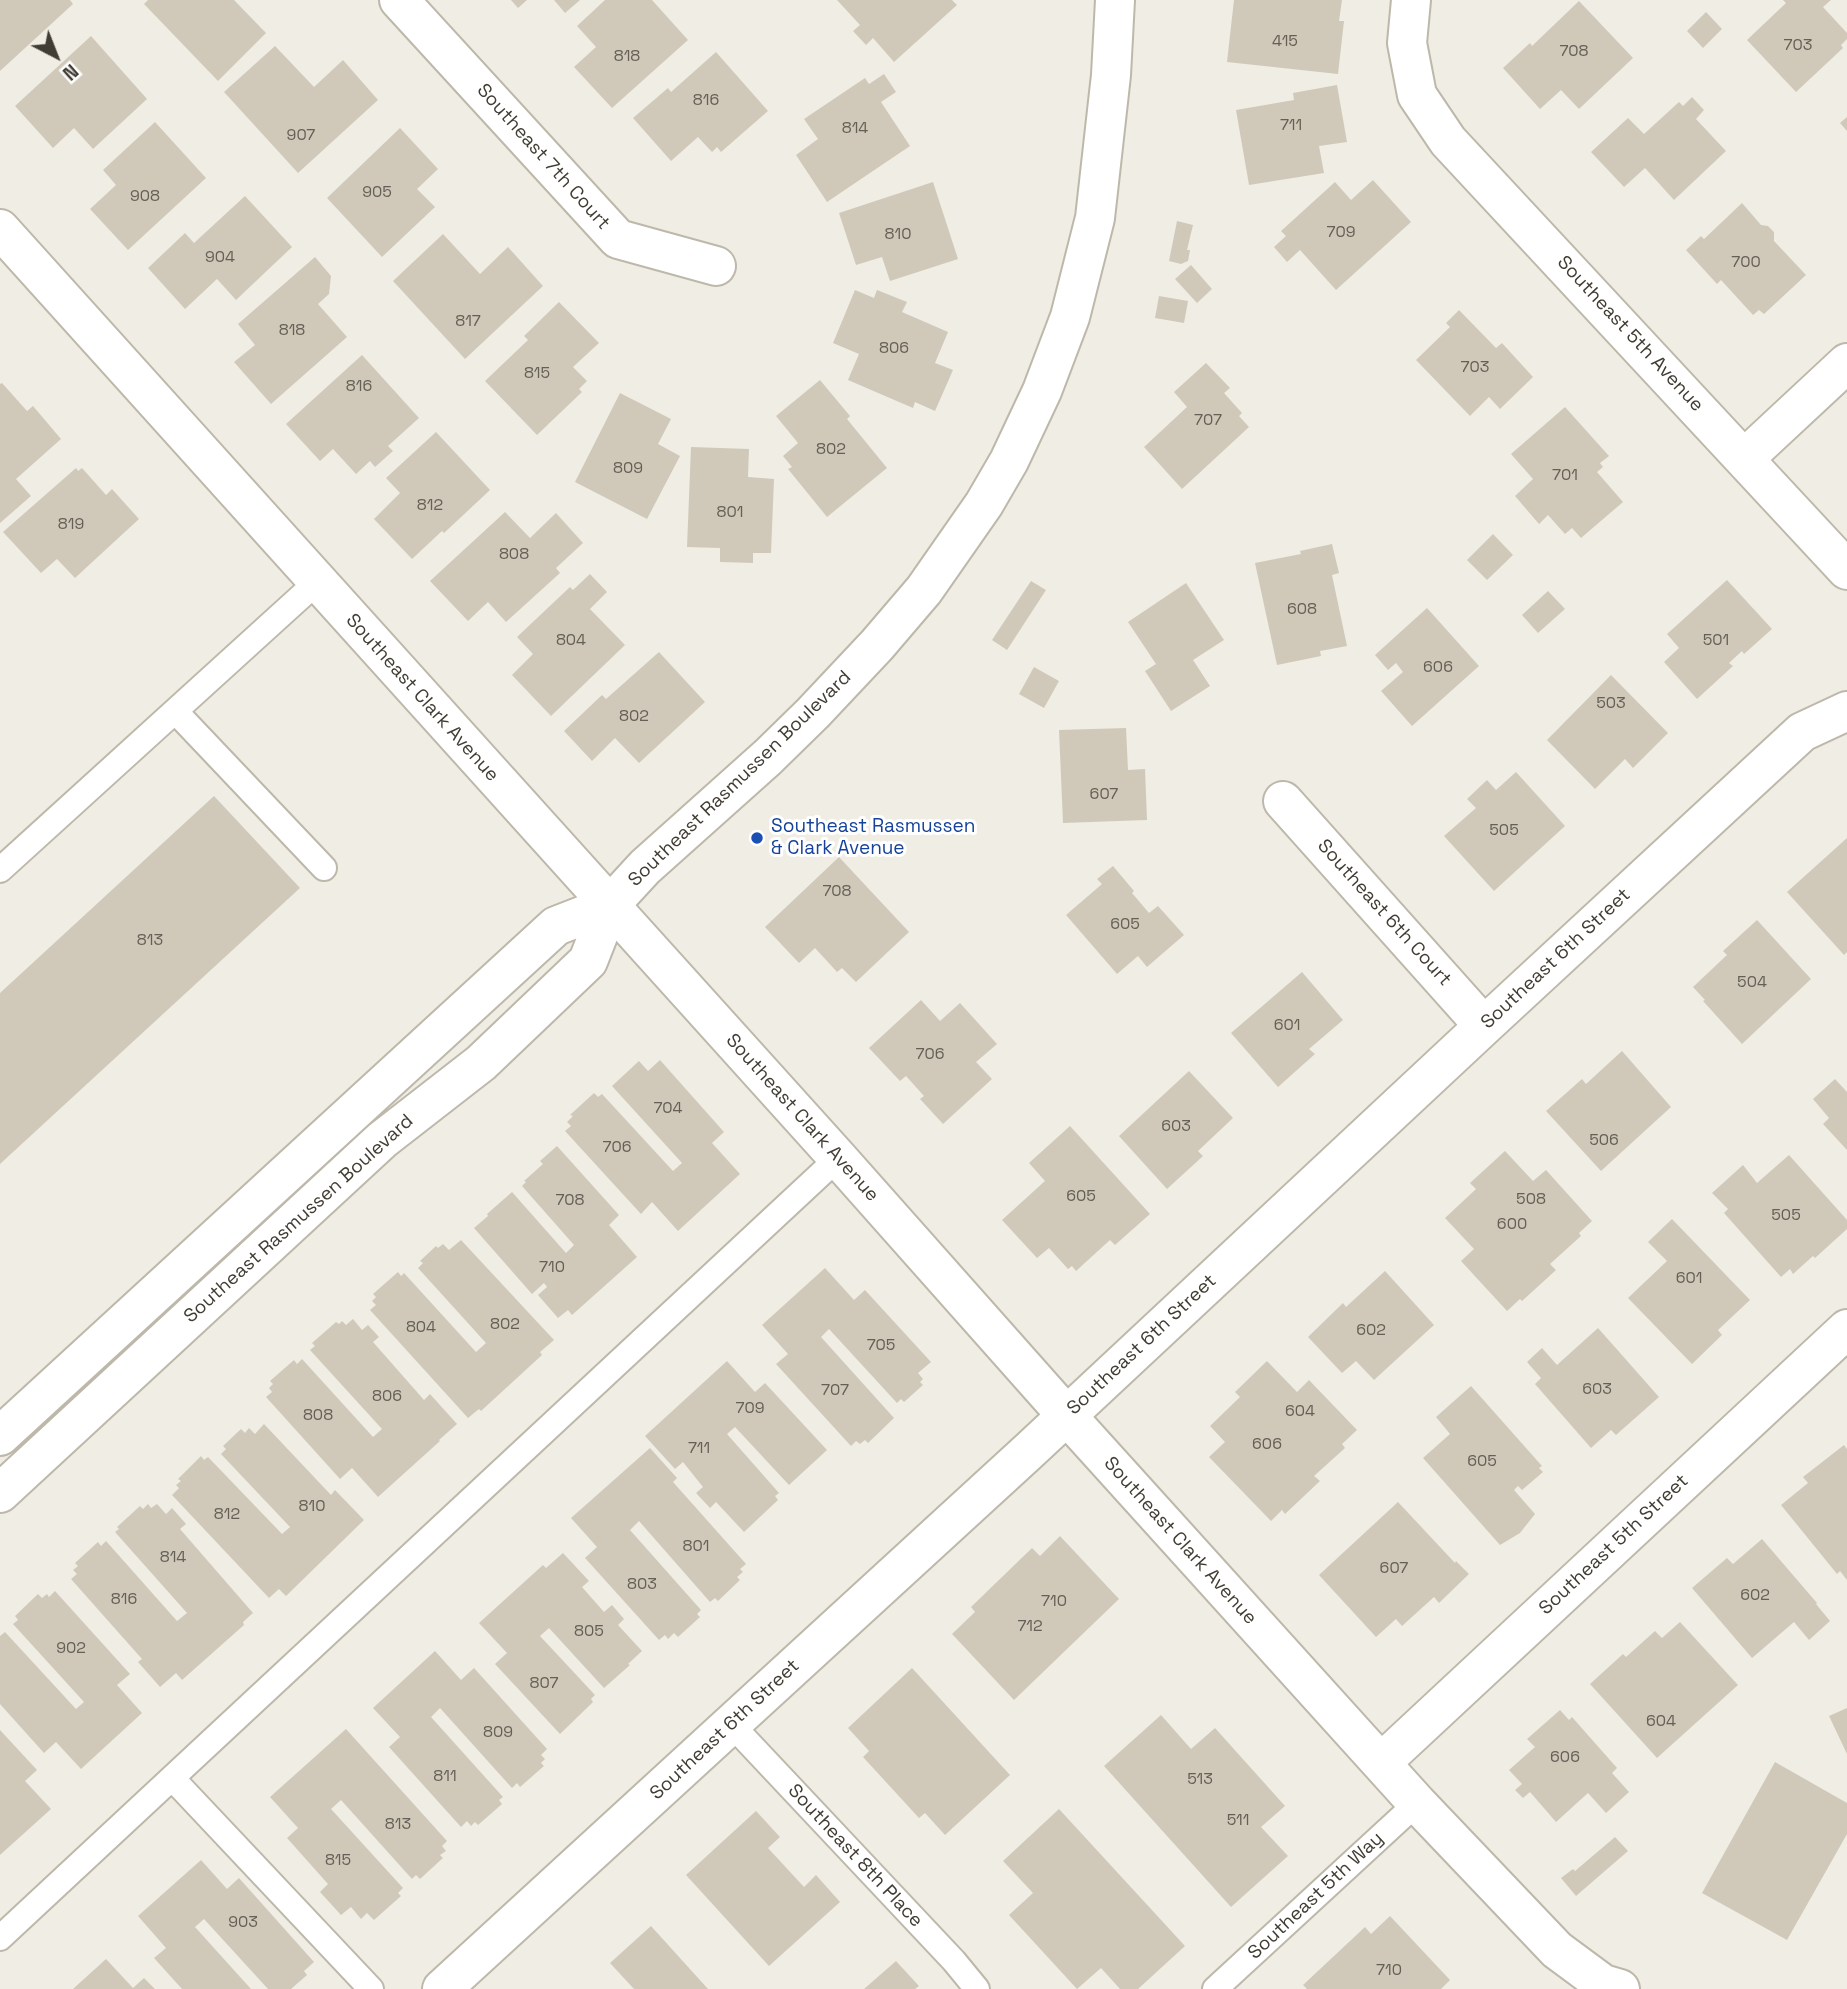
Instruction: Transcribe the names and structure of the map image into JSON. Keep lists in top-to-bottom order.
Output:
{
  "streets": {
    "street": [
      "Southeast 7th Court",
      "Southeast 5th Avenue",
      "Southeast Clark Avenue",
      "Southeast Rasmussen Boulevard",
      "Southeast 6th Court",
      "Southeast 6th Street",
      "Southeast 5th Street"
    ],
    "lane": ["Southeast 8th Place", "Southeast 5th Way"]
  },
  "crossings": [
    ["Southeast Clark Avenue", "Southeast Rasmussen Boulevard"],
    ["Southeast Clark Avenue", "Southeast 6th Street"],
    ["Southeast Clark Avenue", "Southeast 5th Street"],
    ["Southeast Clark Avenue", "Southeast 5th Way"],
    ["Southeast 6th Court", "Southeast 6th Street"],
    ["Southeast 6th Street", "Southeast 8th Place"]
  ],
  "places": ["Southeast Rasmussen & Clark Avenue"],
  "house_numbers": [
    "415",
    "703",
    "708",
    "818",
    "816",
    "711",
    "814",
    "907",
    "905",
    "908",
    "709",
    "810",
    "904",
    "700",
    "817",
    "818",
    "806",
    "703",
    "815",
    "816",
    "707",
    "802",
    "809",
    "701",
    "812",
    "801",
    "819",
    "808",
    "608",
    "804",
    "501",
    "606",
    "503",
    "802",
    "607",
    "505",
    "708",
    "605",
    "813",
    "504",
    "601",
    "706",
    "704",
    "603",
    "506",
    "706",
    "605",
    "508",
    "708",
    "505",
    "600",
    "710",
    "601",
    "802",
    "804",
    "602",
    "705",
    "603",
    "707",
    "806",
    "709",
    "604",
    "808",
    "606",
    "711",
    "605",
    "810",
    "812",
    "801",
    "814",
    "607",
    "803",
    "602",
    "816",
    "710",
    "712",
    "805",
    "902",
    "807",
    "604",
    "809",
    "606",
    "811",
    "513",
    "511",
    "813",
    "815",
    "903",
    "710"
  ],
  "north": "bottom right"
}
